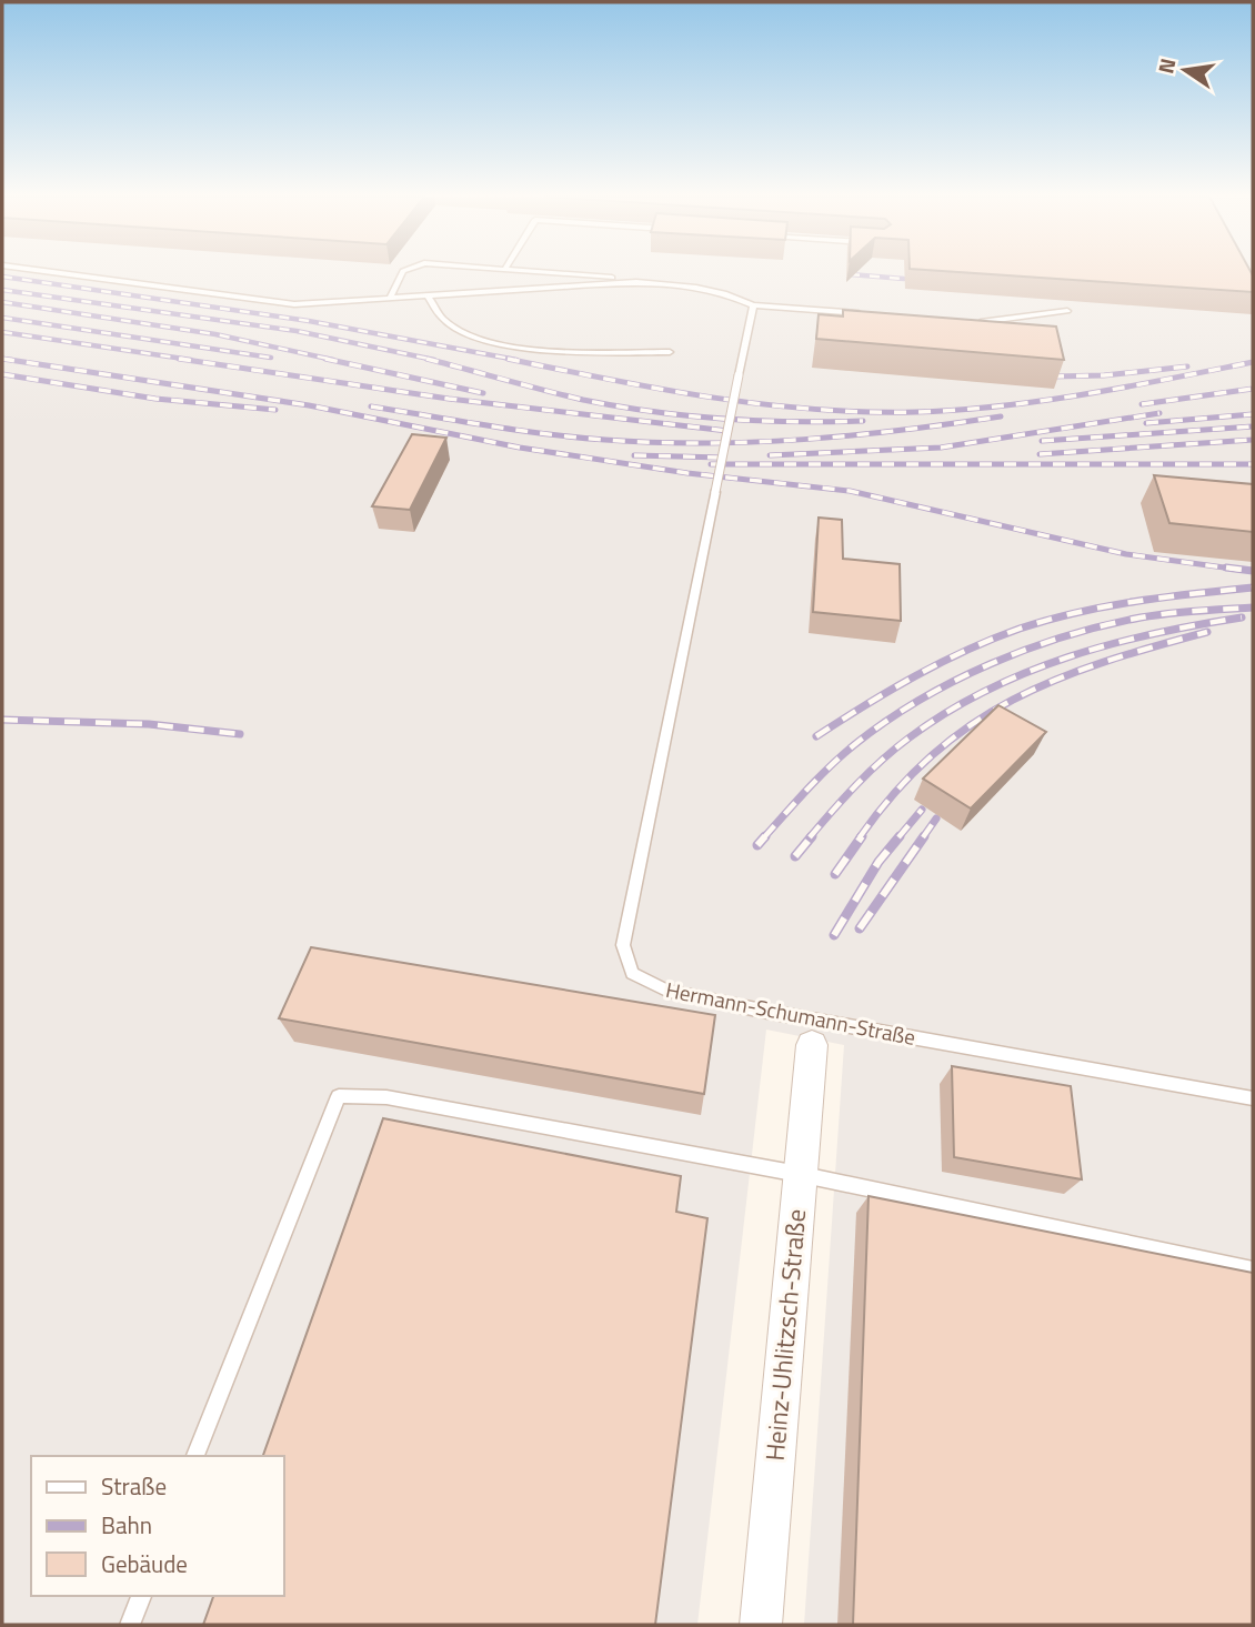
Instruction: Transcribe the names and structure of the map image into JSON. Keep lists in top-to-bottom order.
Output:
{
  "streets": {
    "street": ["Heinz-Uhlitzsch-Straße"],
    "lane": ["Hermann-Schumann-Straße"]
  },
  "legend": ["Straße", "Bahn", "Gebäude"],
  "north": "left"
}
